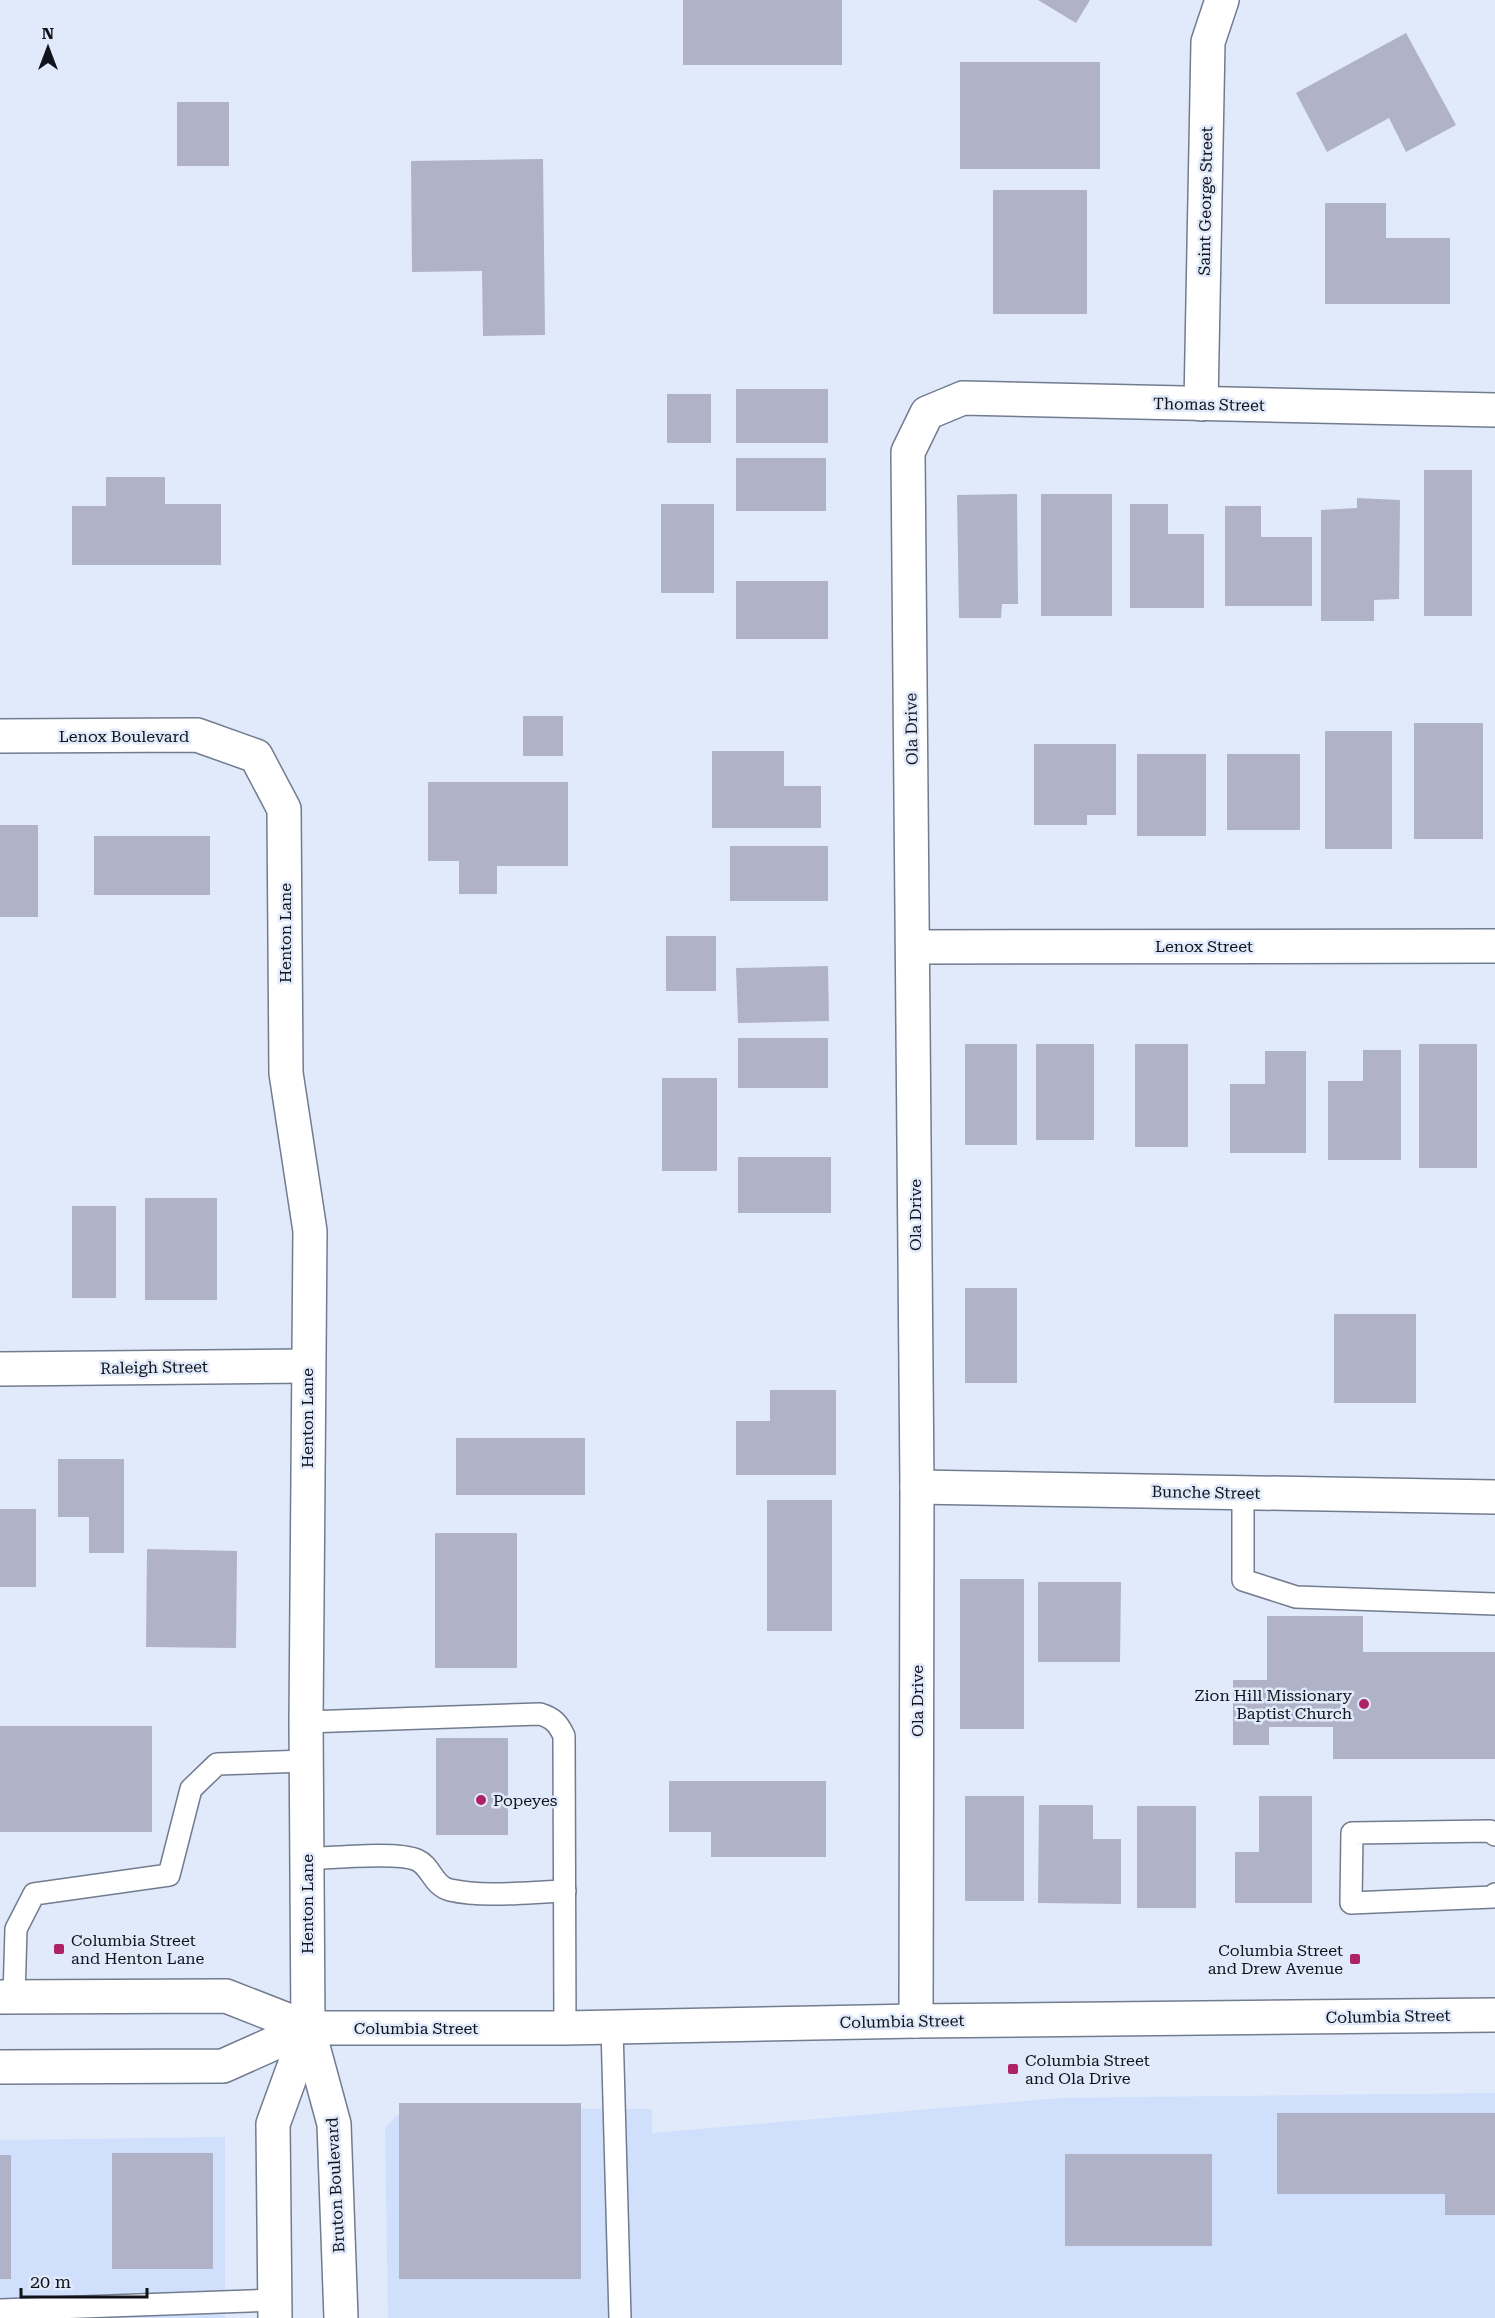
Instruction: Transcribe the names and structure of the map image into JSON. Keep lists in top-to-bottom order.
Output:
{
  "streets": {
    "street": [
      "Saint George Street",
      "Thomas Street",
      "Ola Drive",
      "Lenox Boulevard",
      "Henton Lane",
      "Lenox Street",
      "Raleigh Street",
      "Bunche Street",
      "Columbia Street",
      "Bruton Boulevard"
    ]
  },
  "crossings": [
    ["Saint George Street", "Thomas Street"],
    ["Thomas Street", "Ola Drive"],
    ["Ola Drive", "Lenox Street"],
    ["Ola Drive", "Bunche Street"],
    ["Ola Drive", "Columbia Street"],
    ["Lenox Boulevard", "Henton Lane"],
    ["Henton Lane", "Raleigh Street"],
    ["Henton Lane", "Columbia Street"],
    ["Henton Lane", "Bruton Boulevard"],
    ["Columbia Street", "Bruton Boulevard"]
  ],
  "places": {
    "other": ["Zion Hill Missionary Baptist Church", "Popeyes"],
    "transit": ["Columbia Street and Henton Lane", "Columbia Street and Drew Avenue", "Columbia Street and Ola Drive"]
  },
  "scale_bar": "20 m",
  "north": "top"
}
